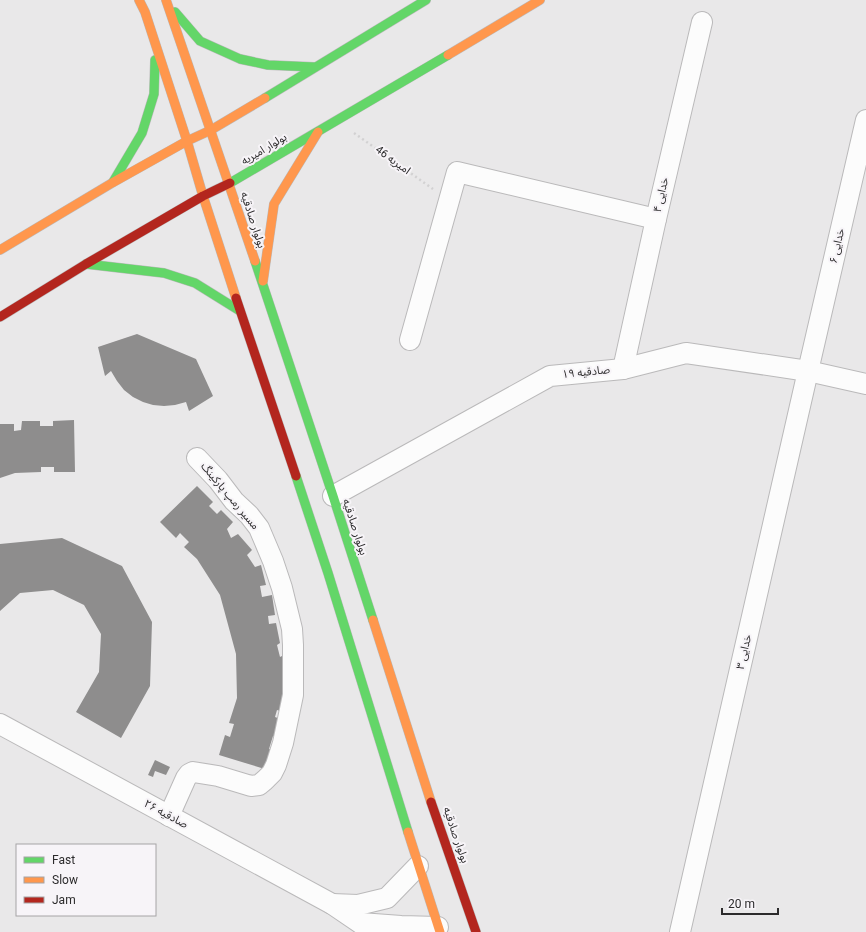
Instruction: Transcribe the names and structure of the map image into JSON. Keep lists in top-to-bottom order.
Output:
{
  "streets": {
    "main road": ["بولوار امیریه", "بولوار صادقیه"],
    "street": [
      "خدایی ۴",
      "خدایی ۶",
      "صادقیه ۱۹",
      "مسیر رمپ پارکینگ",
      "خدایی ۳",
      "صادقیه ۲۶"
    ],
    "path": ["امیریه 46"]
  },
  "crossings": [
    ["بولوار امیریه", "امیریه 46"],
    ["بولوار امیریه", "بولوار صادقیه"],
    ["خدایی ۴", "صادقیه ۱۹"],
    ["بولوار صادقیه", "صادقیه ۱۹"],
    ["خدایی ۶", "صادقیه ۱۹"],
    ["خدایی ۶", "خدایی ۳"],
    ["صادقیه ۱۹", "خدایی ۳"],
    ["مسیر رمپ پارکینگ", "صادقیه ۲۶"]
  ],
  "legend": ["Fast", "Slow", "Jam"],
  "scale_bar": "20 m"
}
